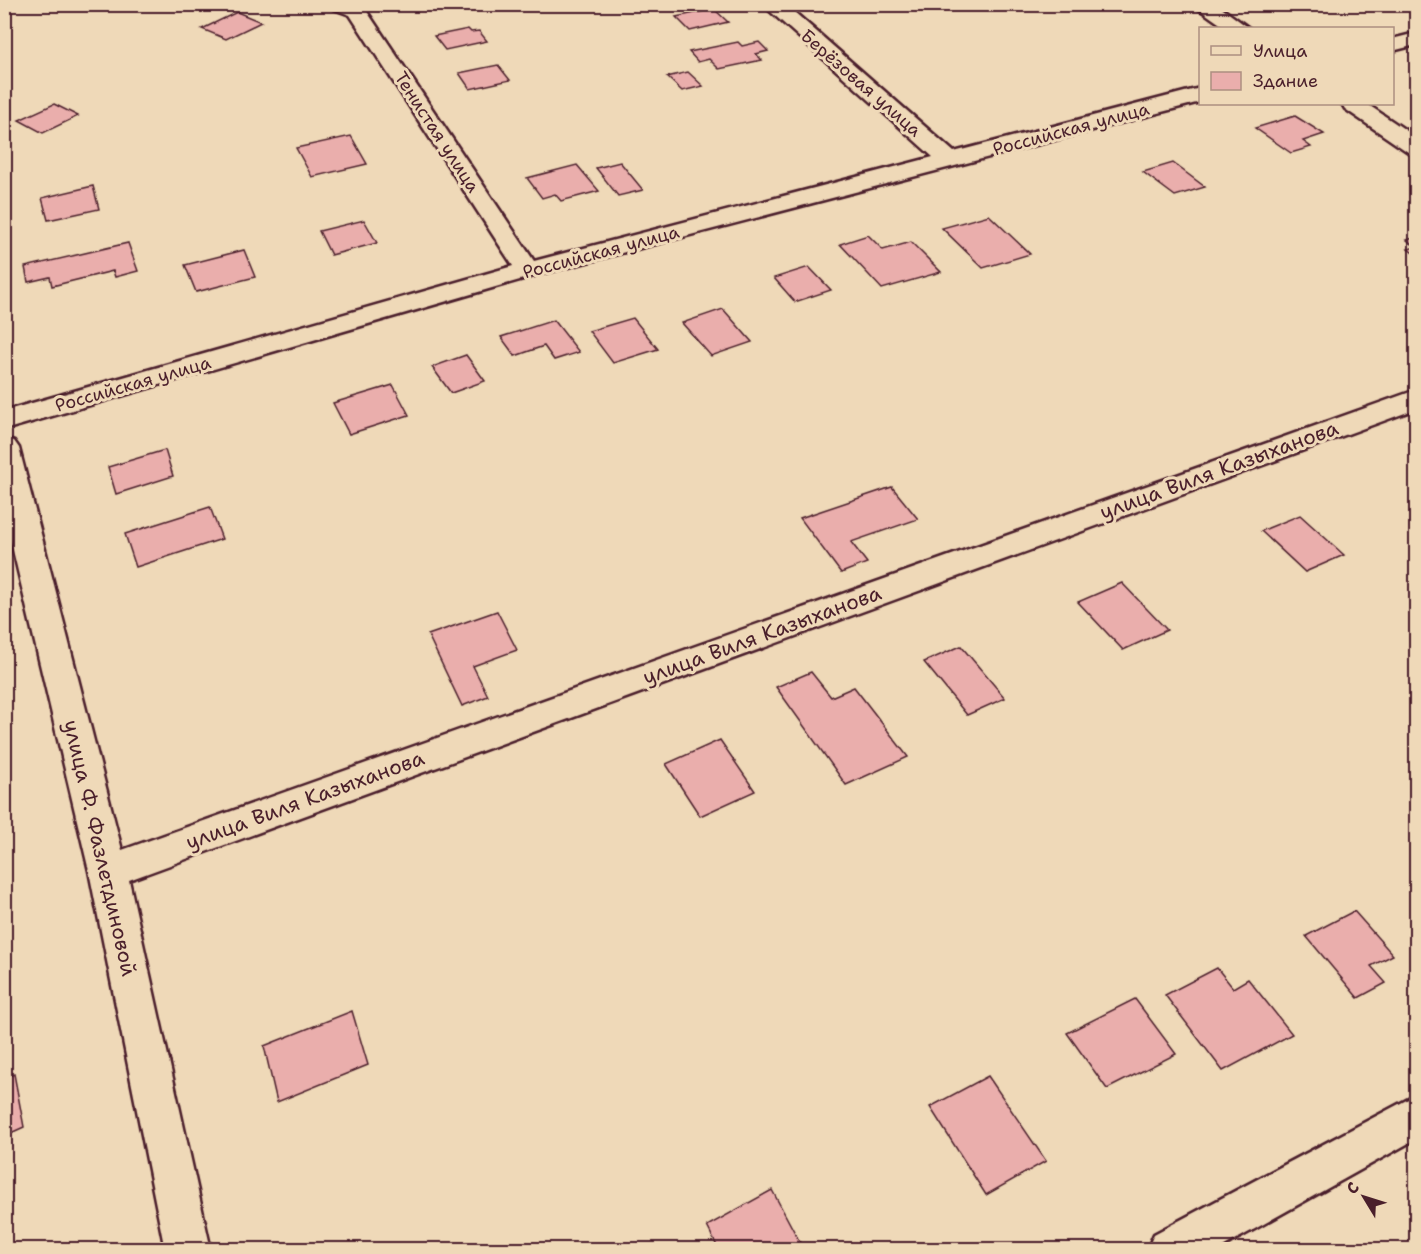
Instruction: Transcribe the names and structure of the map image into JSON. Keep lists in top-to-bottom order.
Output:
{
  "streets": {
    "street": [
      "Берёзовая улица",
      "Российская улица",
      "Тенистая улица",
      "улица Виля Казыханова",
      "улица Ф. Фазлетдиновой"
    ]
  },
  "crossings": [
    ["Берёзовая улица", "Российская улица"],
    ["Российская улица", "Тенистая улица"],
    ["улица Виля Казыханова", "улица Ф. Фазлетдиновой"]
  ],
  "legend": ["Улица", "Здание"],
  "north": "top left"
}
